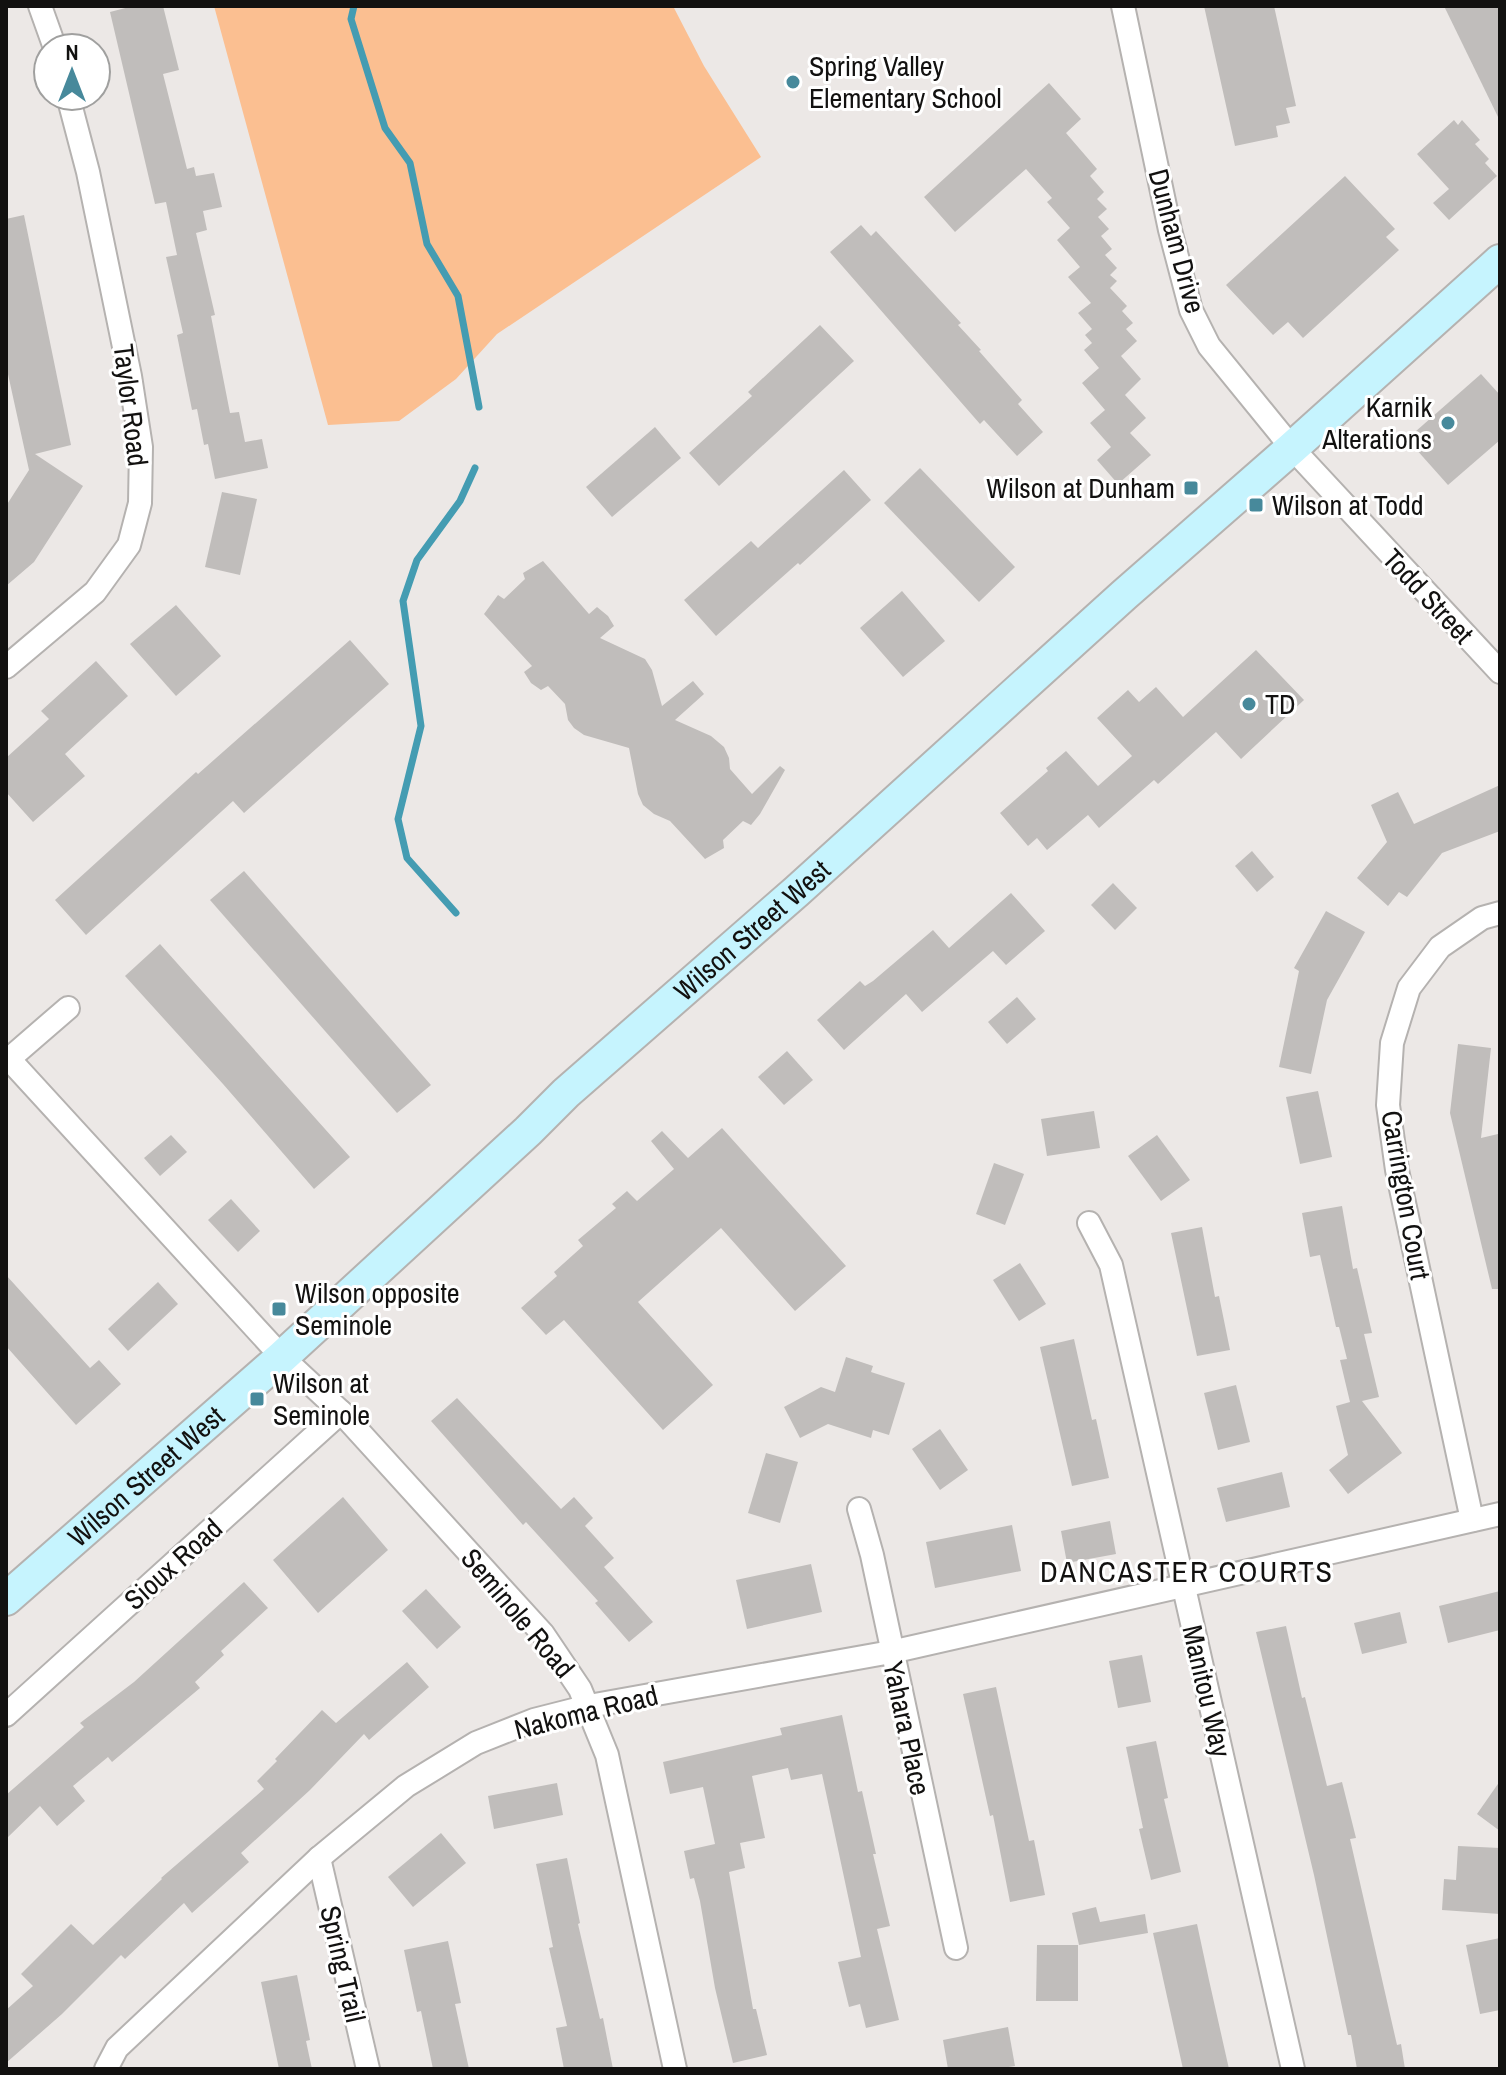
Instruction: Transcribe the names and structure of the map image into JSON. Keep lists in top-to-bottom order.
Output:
{
  "streets": {
    "main road": ["Wilson Street West"],
    "street": [
      "Dunham Drive",
      "Taylor Road",
      "Todd Street",
      "Carrington Court",
      "Sioux Road",
      "Seminole Road",
      "Manitou Way",
      "Nakoma Road",
      "Yahara Place",
      "Spring Trail"
    ]
  },
  "crossings": [
    ["Dunham Drive", "Todd Street"],
    ["Dunham Drive", "Wilson Street West"],
    ["Todd Street", "Wilson Street West"],
    ["Wilson Street West", "Seminole Road"],
    ["Carrington Court", "Nakoma Road"],
    ["Sioux Road", "Seminole Road"],
    ["Seminole Road", "Nakoma Road"],
    ["Manitou Way", "Nakoma Road"],
    ["Nakoma Road", "Yahara Place"],
    ["Nakoma Road", "Spring Trail"]
  ],
  "districts": ["DANCASTER COURTS"],
  "places": {
    "other": ["Spring Valley Elementary School", "Karnik Alterations", "TD"],
    "transit": [
      "Wilson at Dunham",
      "Wilson at Todd",
      "Wilson opposite Seminole",
      "Wilson at Seminole"
    ]
  },
  "north": "top"
}
